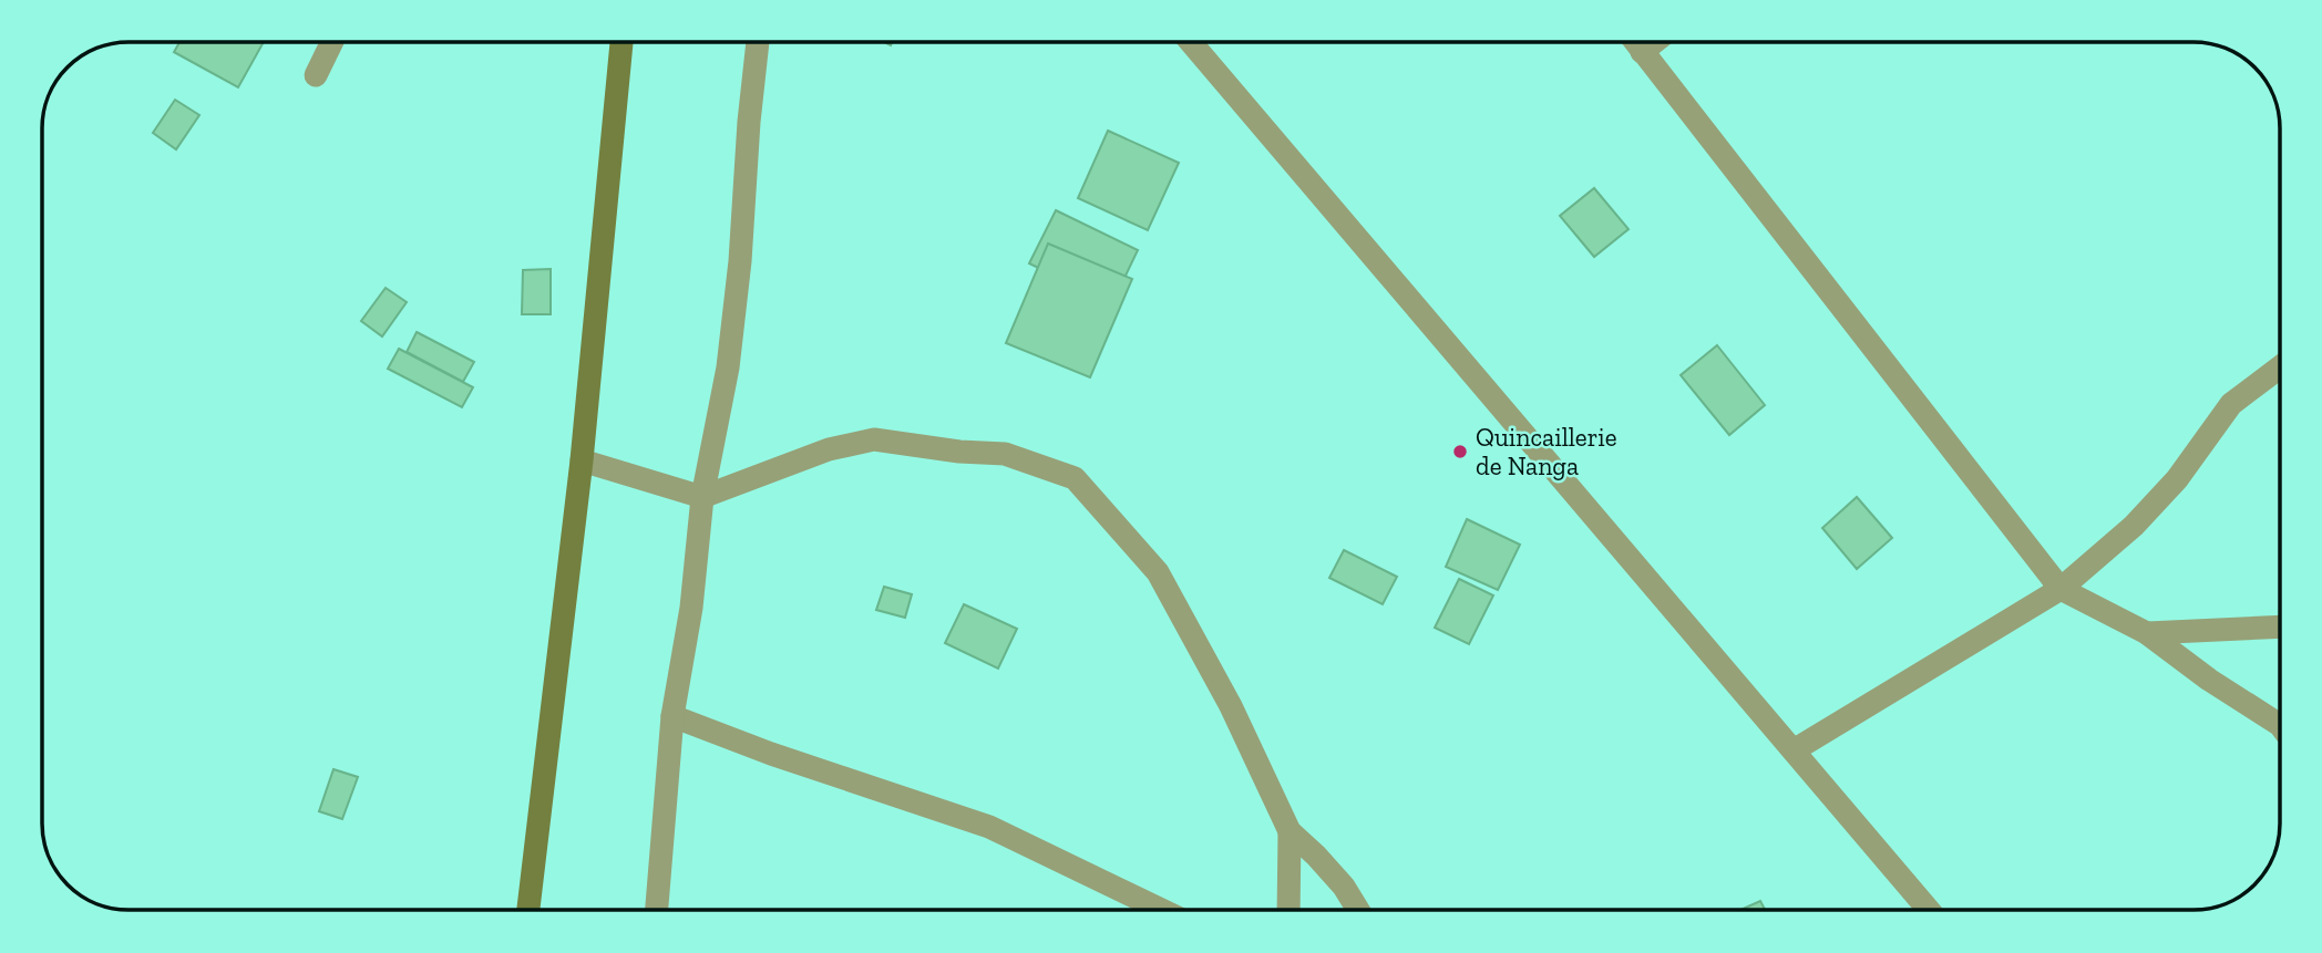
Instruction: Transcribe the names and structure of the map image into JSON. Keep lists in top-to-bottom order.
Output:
{
  "places": ["Quincaillerie de Nanga"]
}
